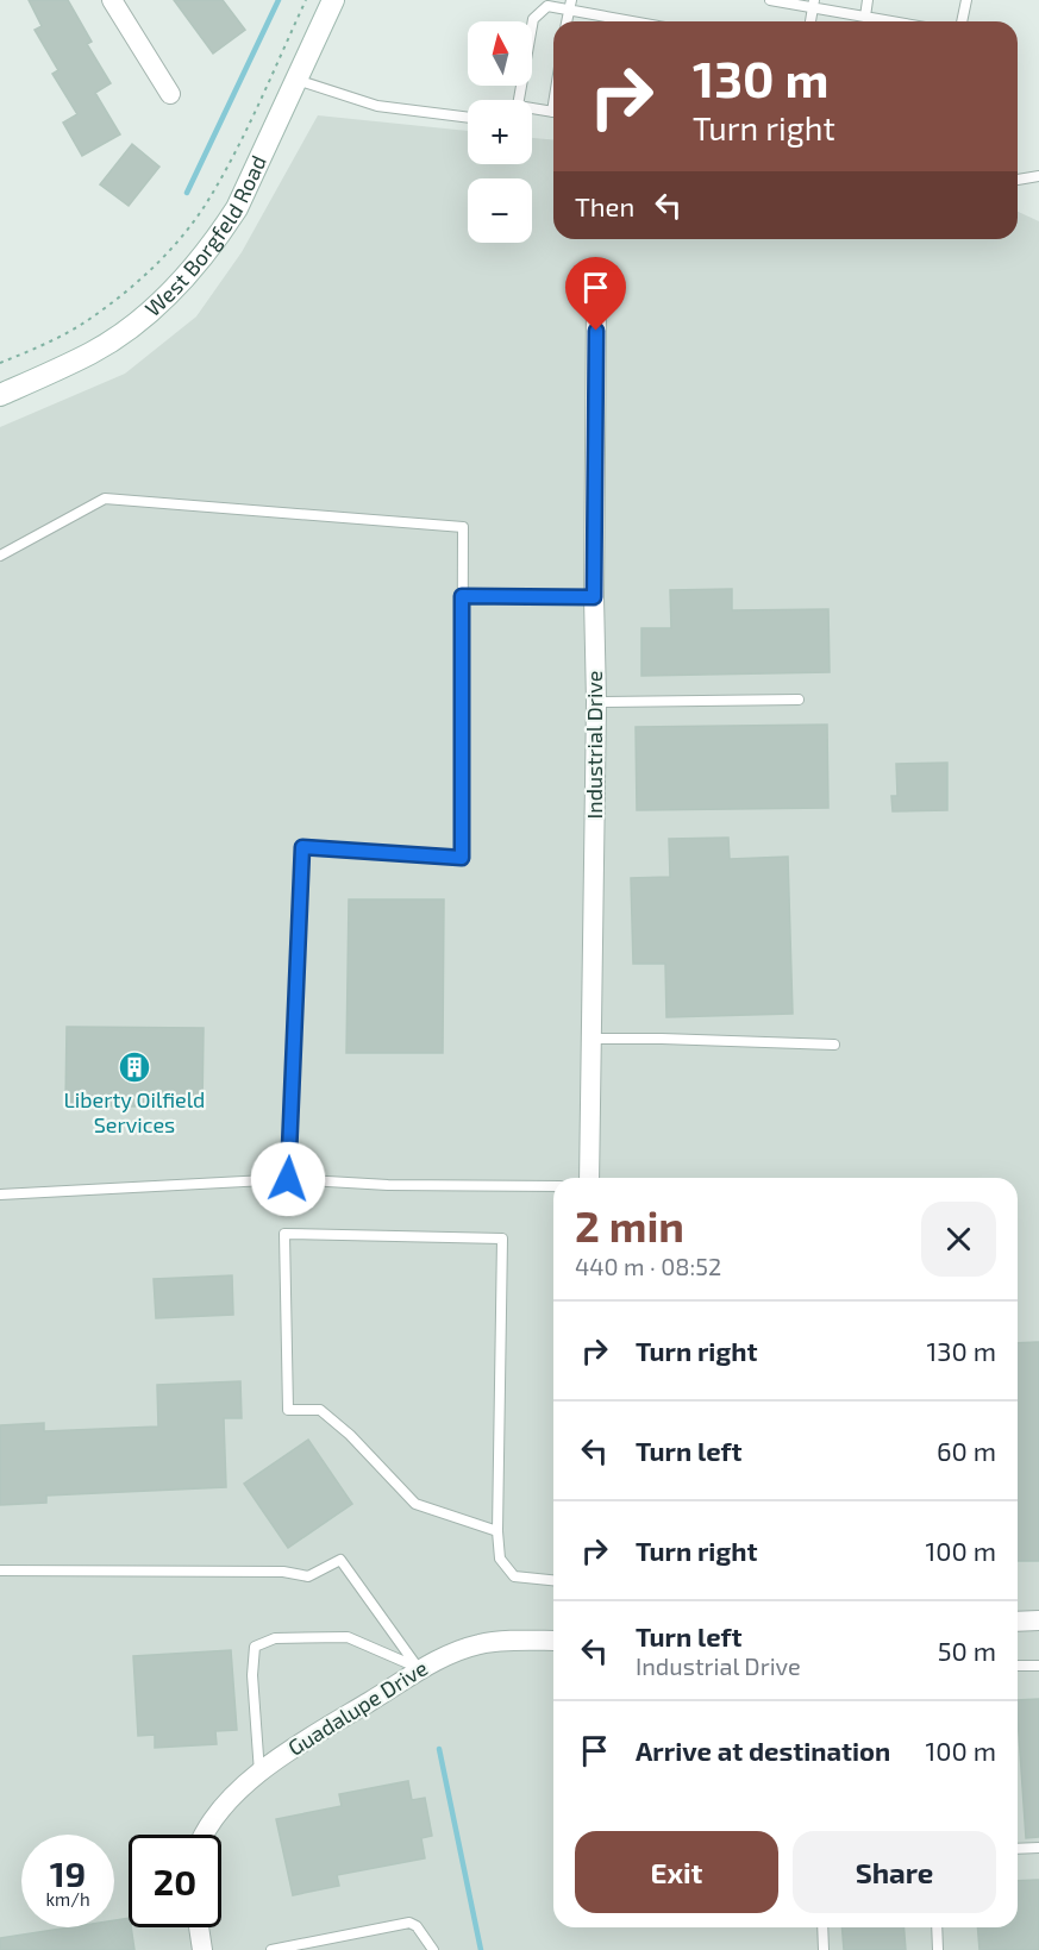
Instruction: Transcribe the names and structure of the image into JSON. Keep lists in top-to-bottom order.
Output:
{
  "streets": {
    "street": ["West Borgfeld Road", "Industrial Drive", "Guadalupe Drive"]
  },
  "places": {
    "building": ["Liberty Oilfield Services"]
  },
  "north": "top",
  "page": {
    "map_buttons": ["+", "−"],
    "turn": ["130 m", "Turn right"],
    "then": "Then",
    "heading": ["2 min", "440 m · 08:52"],
    "list": [
      {
        "name": "Turn right",
        "value": "130 m"
      },
      {
        "name": "Turn left",
        "value": "60 m"
      },
      {
        "name": "Turn right",
        "value": "100 m"
      },
      {
        "name": "Turn left",
        "note": "Industrial Drive",
        "value": "50 m"
      },
      {
        "name": "Arrive at destination",
        "value": "100 m"
      }
    ],
    "buttons": ["Exit", "Share"],
    "speed": "19 km/h",
    "limit": "20"
  }
}
